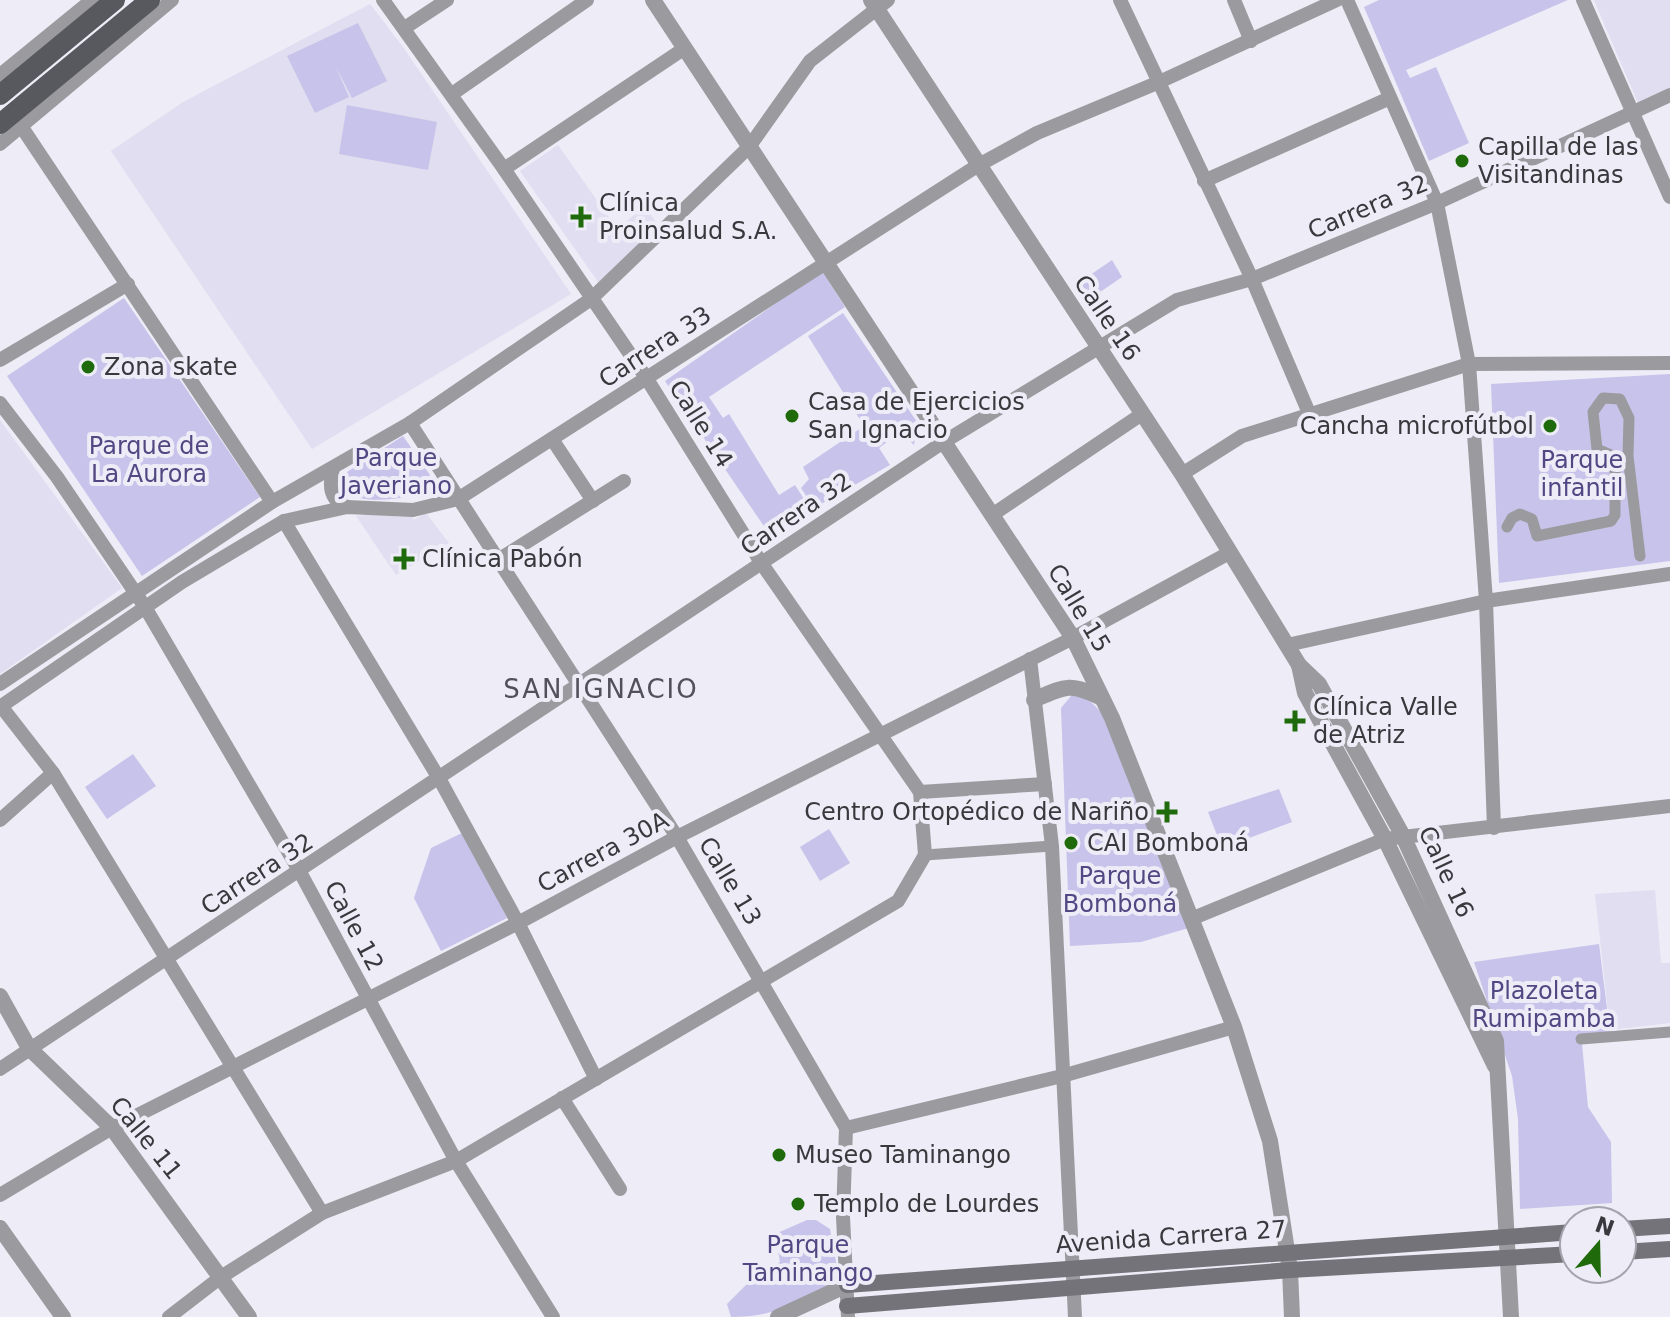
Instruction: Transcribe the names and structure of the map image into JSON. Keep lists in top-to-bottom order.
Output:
{
  "streets": {
    "main road": ["Avenida Carrera 27"],
    "street": [
      "Carrera 32",
      "Calle 16",
      "Carrera 33",
      "Calle 14",
      "Calle 15",
      "Carrera 30A",
      "Calle 13",
      "Calle 12",
      "Calle 11"
    ]
  },
  "crossings": [
    ["Carrera 32", "Calle 16"],
    ["Carrera 32", "Calle 14"],
    ["Carrera 32", "Calle 15"],
    ["Carrera 32", "Calle 13"],
    ["Carrera 32", "Calle 12"],
    ["Carrera 32", "Calle 11"],
    ["Calle 16", "Carrera 33"],
    ["Calle 16", "Carrera 30A"],
    ["Calle 16", "Avenida Carrera 27"],
    ["Carrera 33", "Calle 14"],
    ["Carrera 33", "Calle 15"],
    ["Carrera 33", "Calle 13"],
    ["Carrera 33", "Calle 12"],
    ["Calle 14", "Carrera 30A"],
    ["Calle 15", "Carrera 30A"],
    ["Calle 15", "Avenida Carrera 27"],
    ["Carrera 30A", "Calle 13"],
    ["Carrera 30A", "Calle 12"],
    ["Carrera 30A", "Calle 11"]
  ],
  "districts": ["SAN IGNACIO"],
  "parks": [
    "Parque de La Aurora",
    "Parque Javeriano",
    "Parque infantil",
    "Parque Bomboná",
    "Plazoleta Rumipamba",
    "Parque Taminango"
  ],
  "places": {
    "other": [
      "Capilla de las Visitandinas",
      "Zona skate",
      "Casa de Ejercicios San Ignacio",
      "Cancha microfútbol",
      "CAI Bomboná",
      "Museo Taminango",
      "Templo de Lourdes"
    ],
    "health": [
      "Clínica Proinsalud S.A.",
      "Clínica Pabón",
      "Clínica Valle de Atriz",
      "Centro Ortopédico de Nariño"
    ]
  },
  "north": "top"
}
